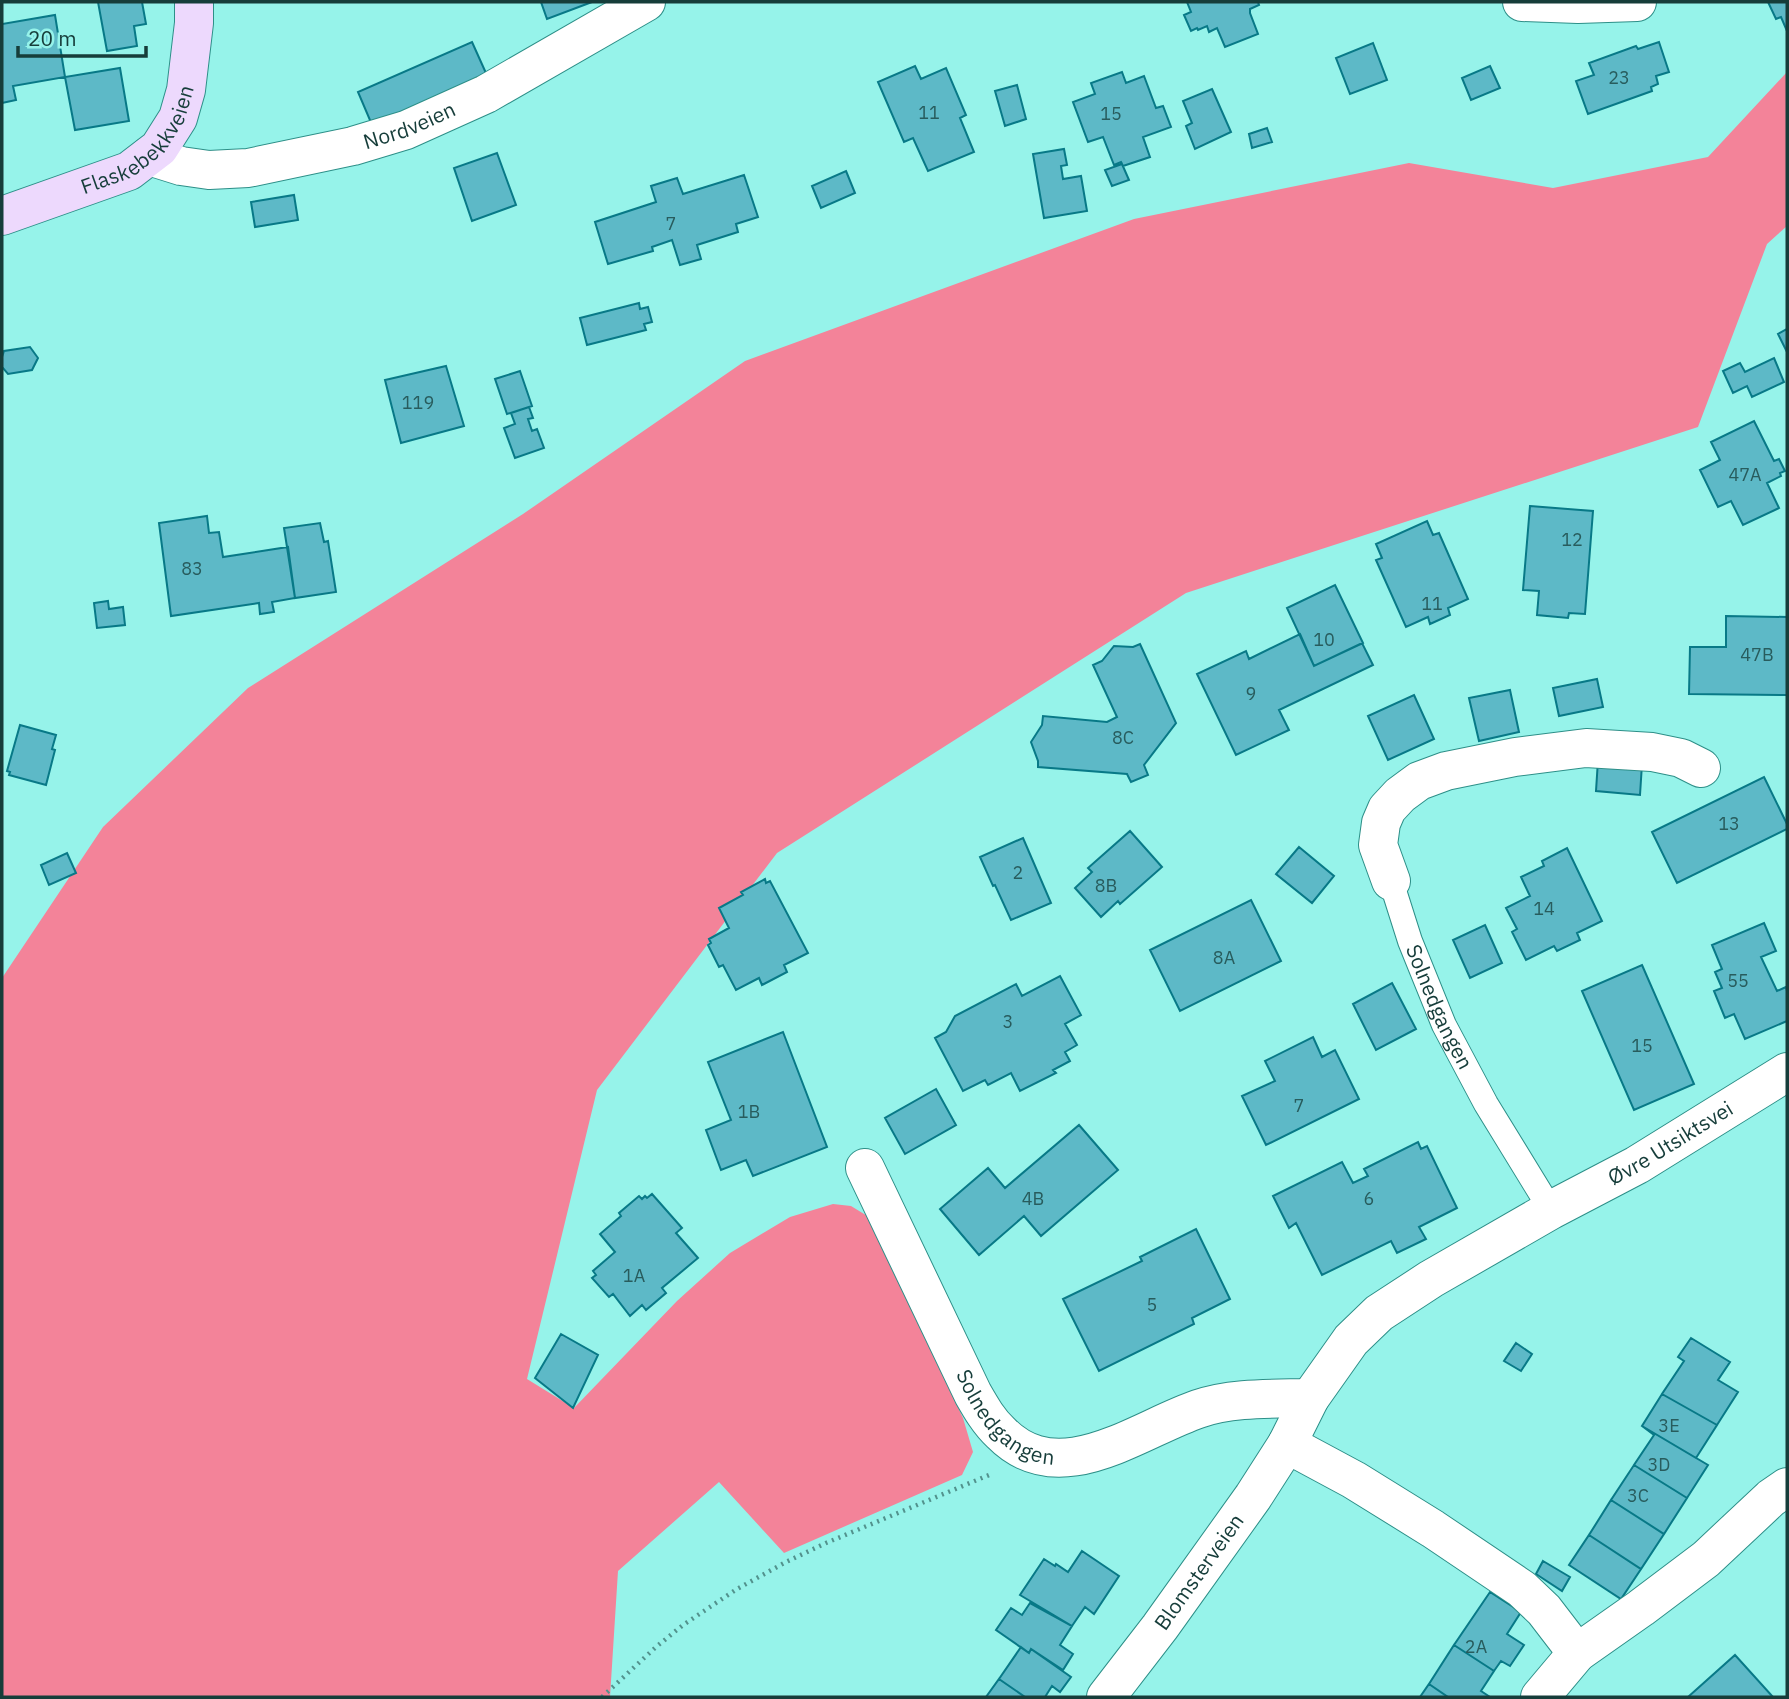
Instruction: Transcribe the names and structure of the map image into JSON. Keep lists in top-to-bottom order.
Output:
{
  "streets": {
    "main road": ["Flaskebekkveien"],
    "street": [
      "Nordveien",
      "Solnedgangen",
      "Øvre Utsiktsvei",
      "Blomsterveien"
    ]
  },
  "crossings": [
    ["Nordveien", "Flaskebekkveien"],
    ["Solnedgangen", "Øvre Utsiktsvei"]
  ],
  "house_numbers": [
    "23",
    "11",
    "15",
    "7",
    "119",
    "47A",
    "12",
    "83",
    "11",
    "10",
    "47B",
    "9",
    "8C",
    "13",
    "2",
    "8B",
    "14",
    "8A",
    "55",
    "3",
    "15",
    "7",
    "1B",
    "4B",
    "6",
    "1A",
    "5",
    "3E",
    "3D",
    "3C",
    "2A"
  ],
  "scale_bar": "20 m"
}
